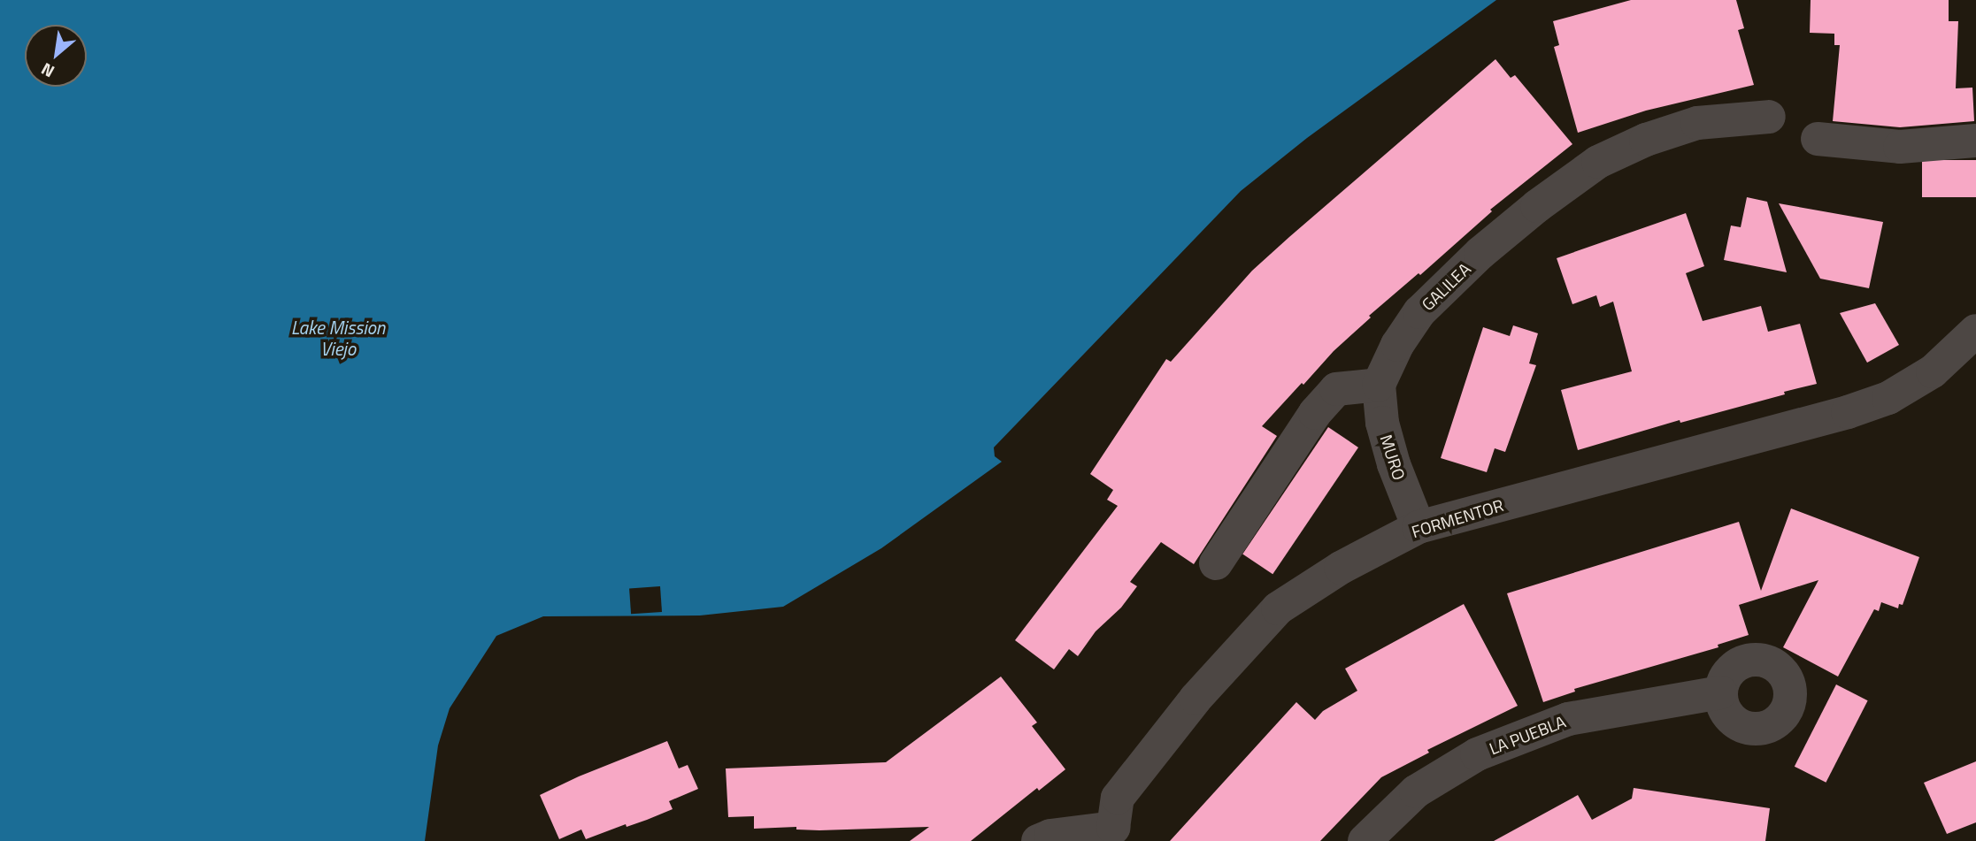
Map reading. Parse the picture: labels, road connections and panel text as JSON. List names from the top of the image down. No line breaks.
{"streets":{"street":["GALILEA","MURO","FORMENTOR","LA PUEBLA"]},"crossings":[["GALILEA","MURO"],["MURO","FORMENTOR"]],"water":["Lake Mission Viejo"],"north":"bottom left"}
